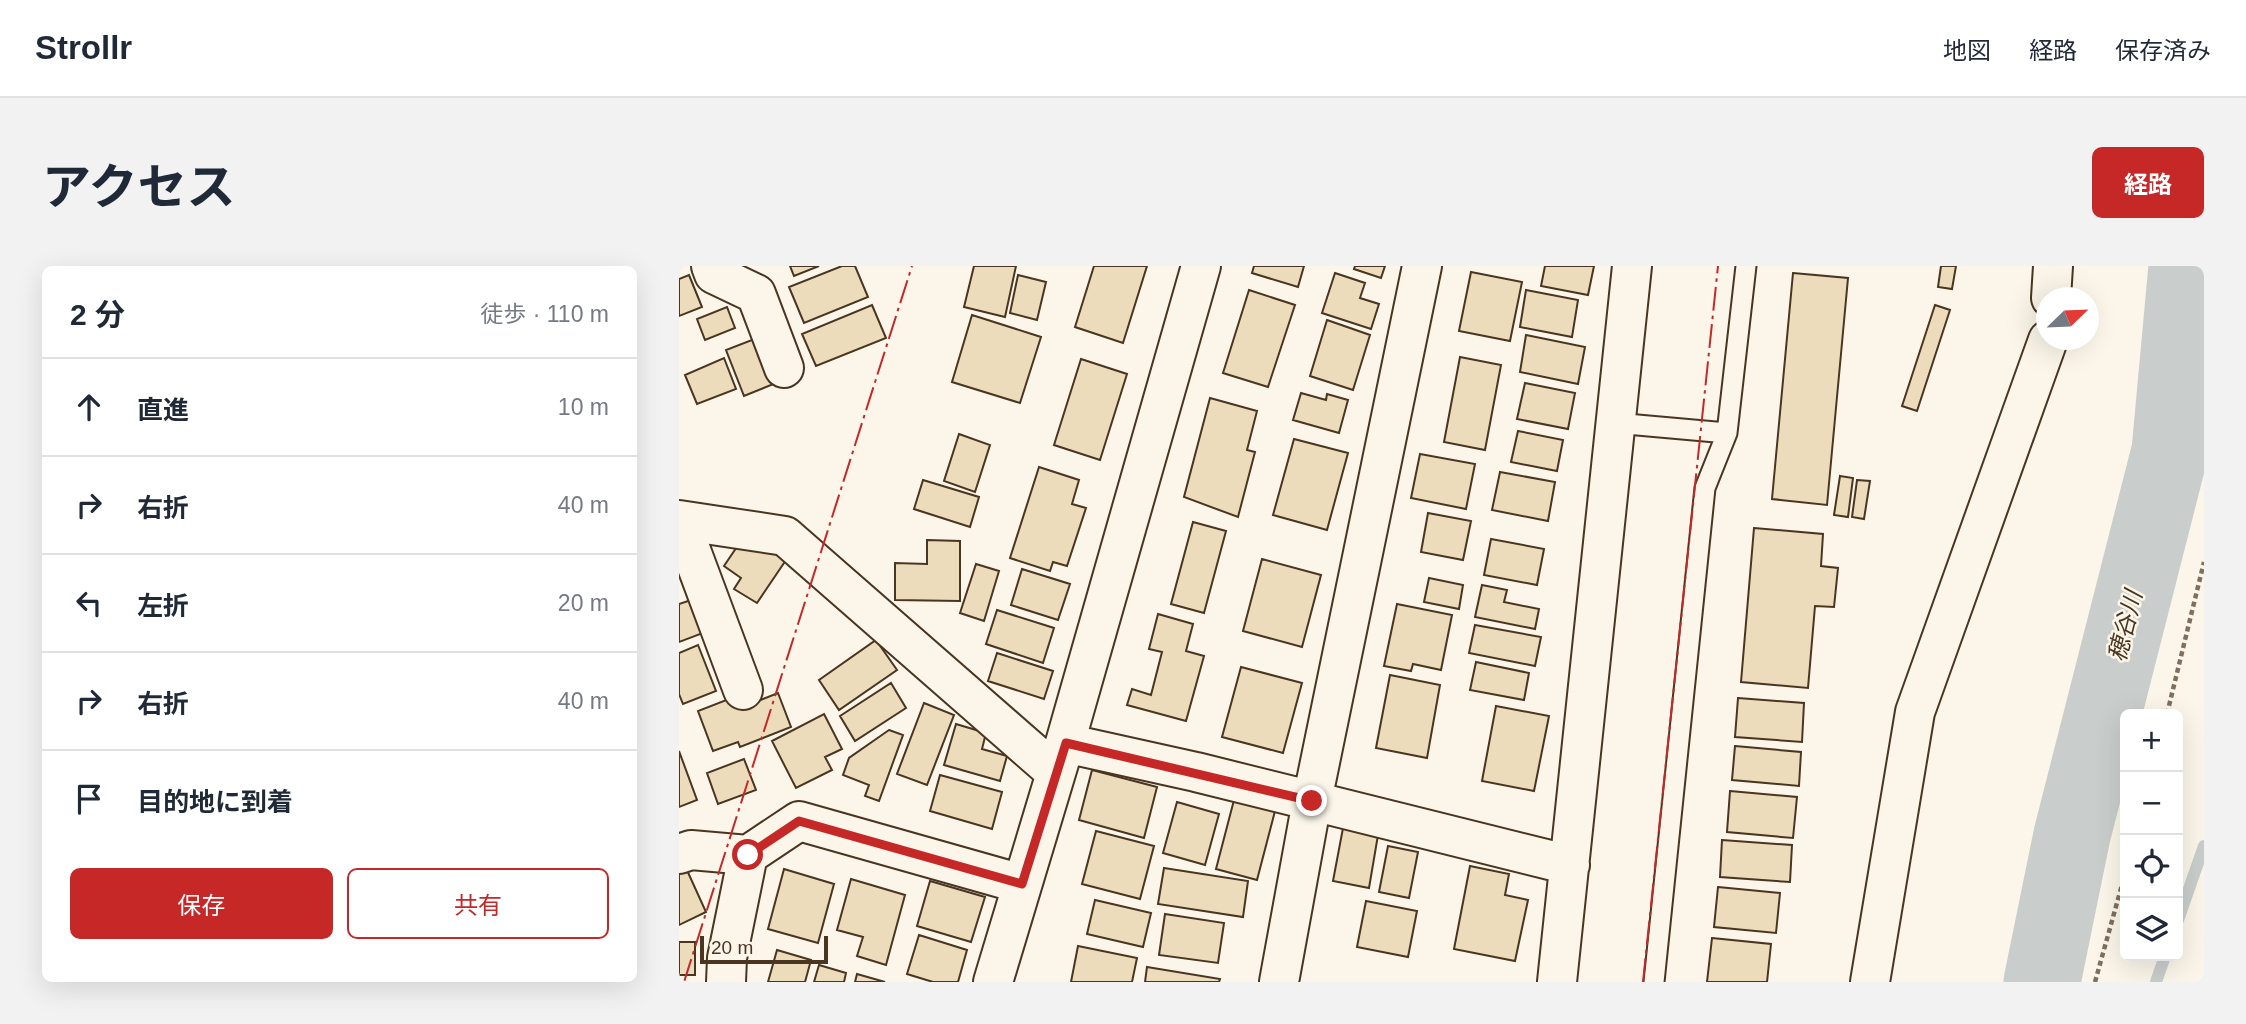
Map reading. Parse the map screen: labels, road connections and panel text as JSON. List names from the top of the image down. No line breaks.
{"water":["穂谷川"],"scale_bar":"20 m","north":"top right","page":{"header":"Strollr","nav":["地図","経路","保存済み"],"title":"アクセス","buttons":["経路",["保存","共有"]],"heading":["2 分","徒歩 · 110 m"],"list":[["直進","10 m"],["右折","40 m"],["左折","20 m"],["右折","40 m"],"目的地に到着"],"map_buttons":["+","−"],"scale":"20 m"}}
